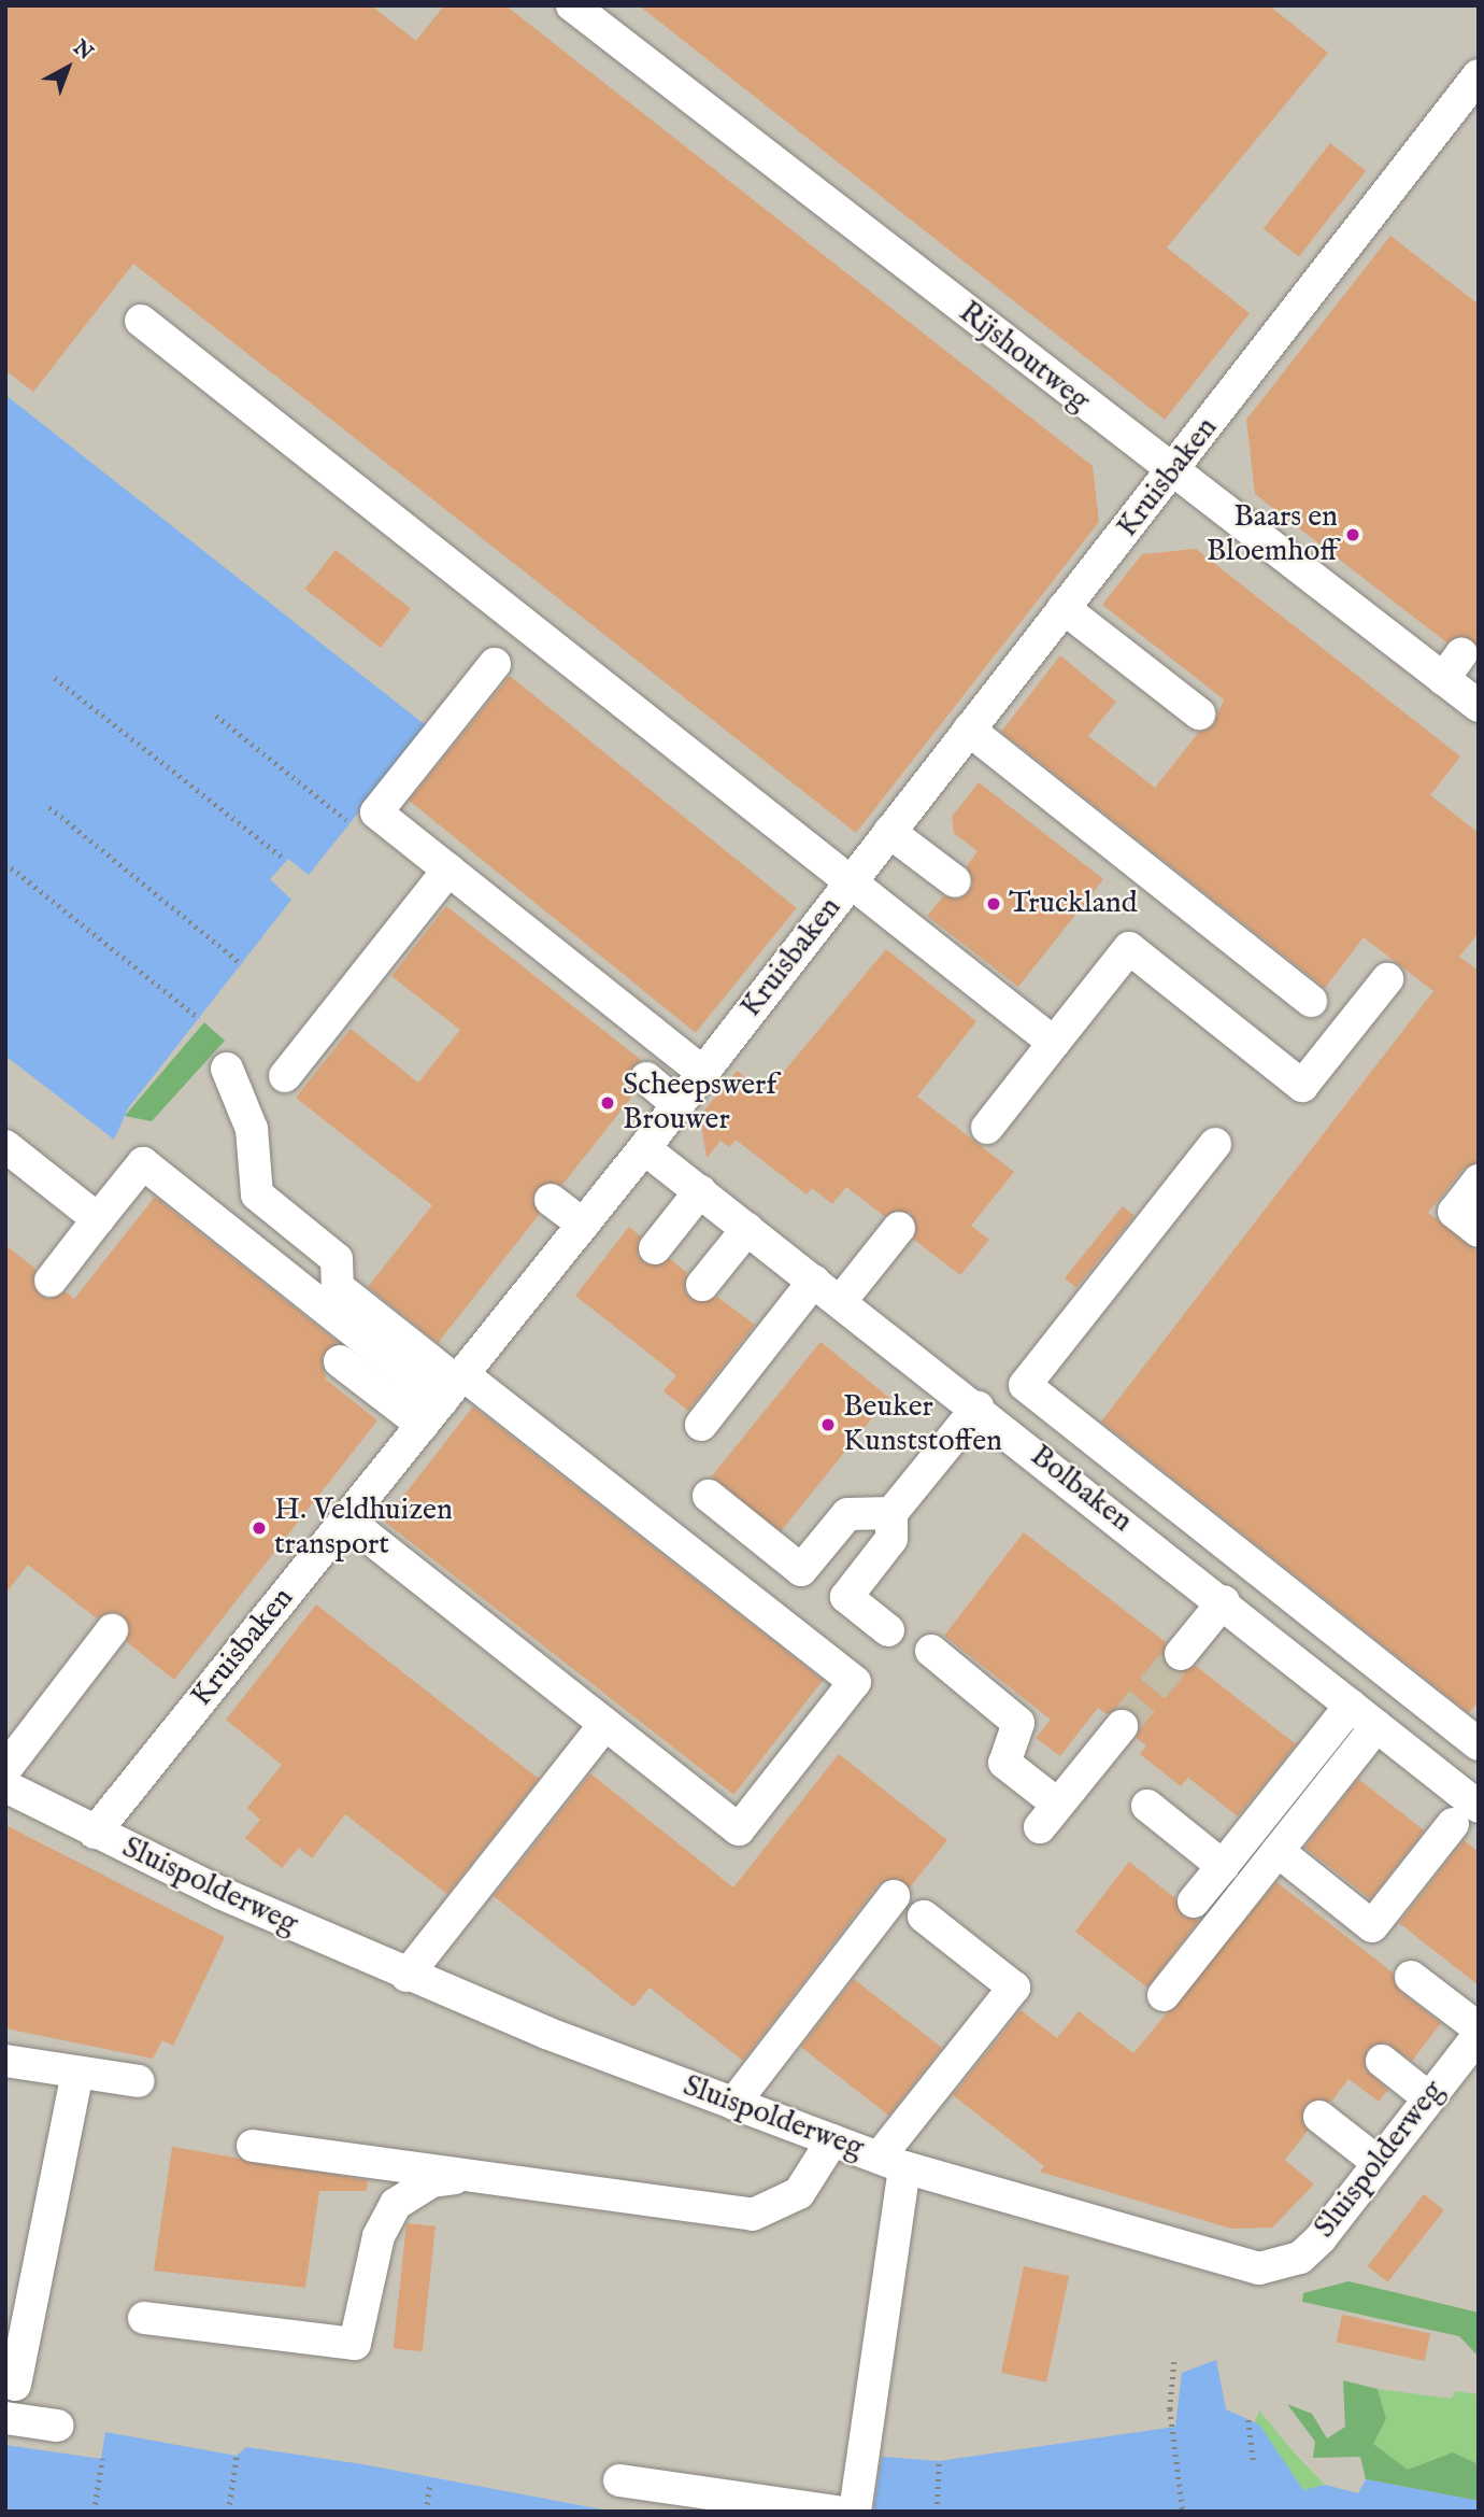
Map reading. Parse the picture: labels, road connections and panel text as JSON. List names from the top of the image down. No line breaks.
{"streets":{"street":["Rijshoutweg","Kruisbaken","Bolbaken","Sluispolderweg"]},"crossings":[["Rijshoutweg","Kruisbaken"],["Kruisbaken","Bolbaken"],["Kruisbaken","Sluispolderweg"]],"places":["Baars en Bloemhoff","Truckland","Scheepswerf Brouwer","Beuker Kunststoffen","H. Veldhuizen transport"],"north":"top right"}
